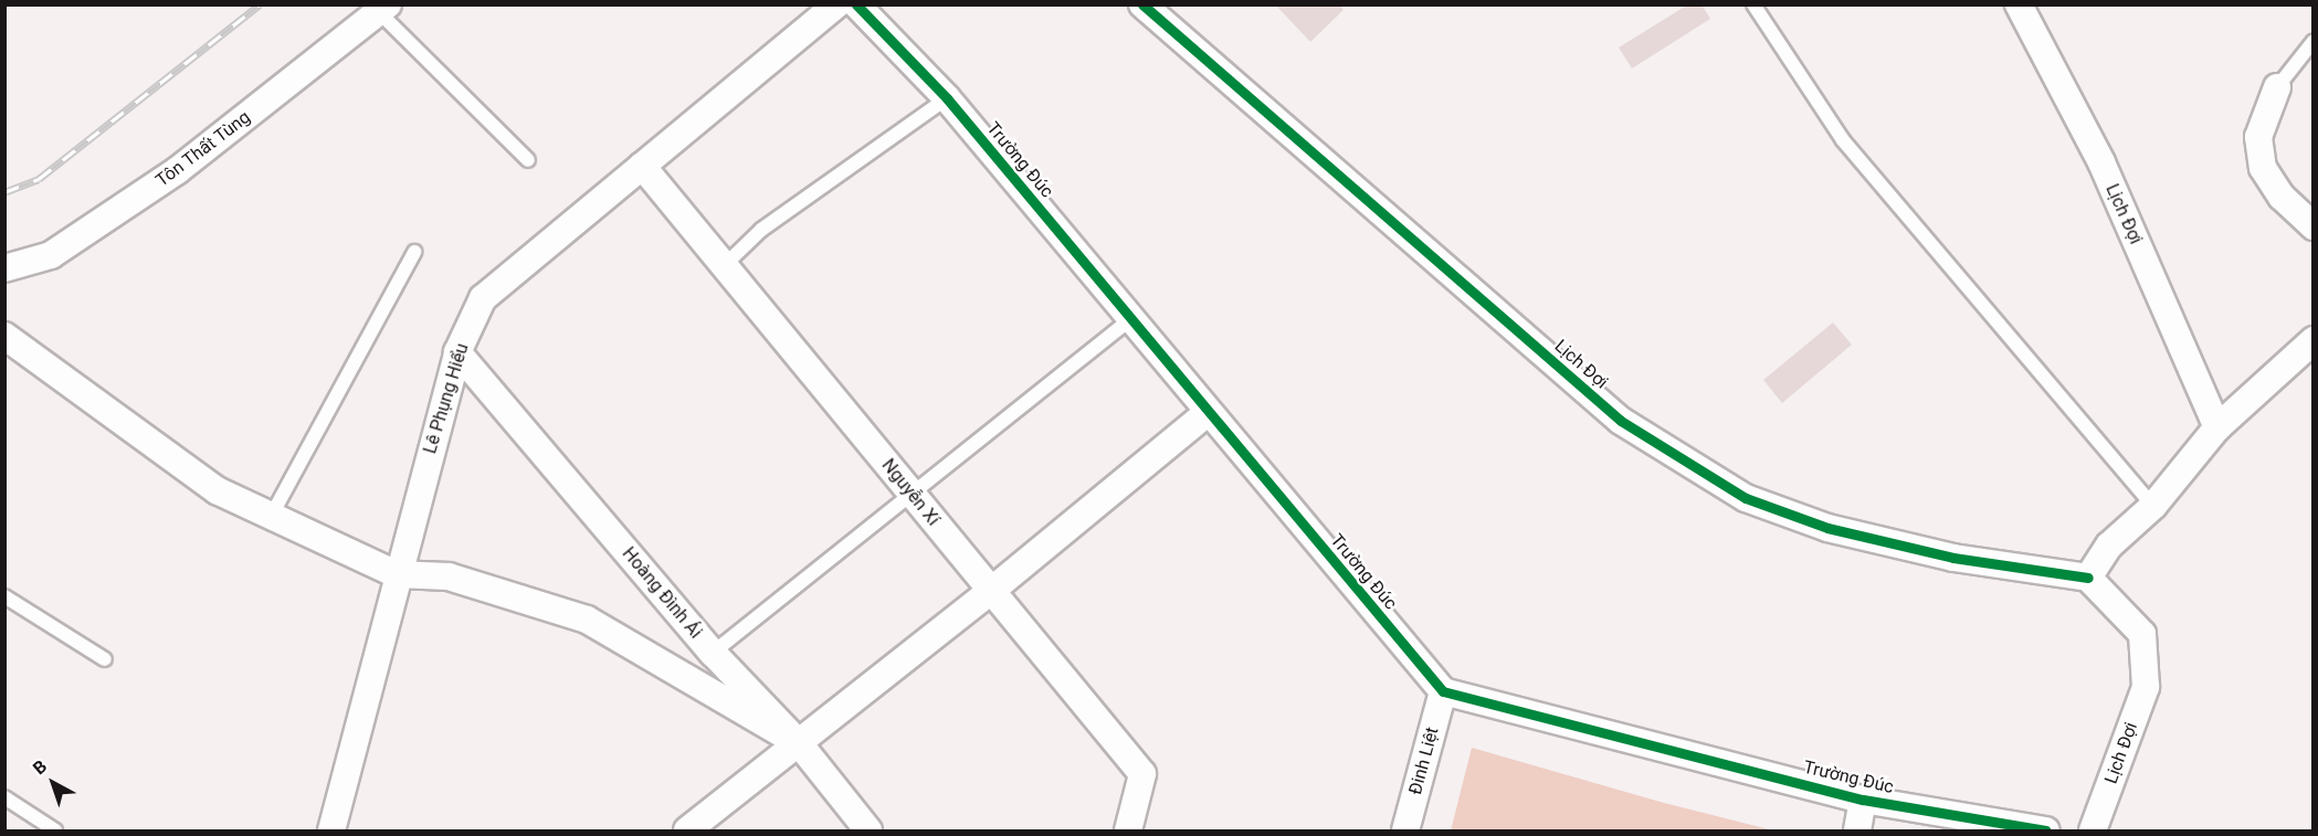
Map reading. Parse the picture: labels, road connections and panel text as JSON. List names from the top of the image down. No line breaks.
{"streets":{"street":["Tôn Thất Tùng","Trường Đúc","Lịch Đợi","Lê Phụng Hiểu","Nguyễn Xí","Hoàng Đình Ái","Đinh Liệt"]},"crossings":[["Trường Đúc","Đinh Liệt"],["Lê Phụng Hiểu","Nguyễn Xí"],["Lê Phụng Hiểu","Hoàng Đình Ái"]],"north":"top left"}
